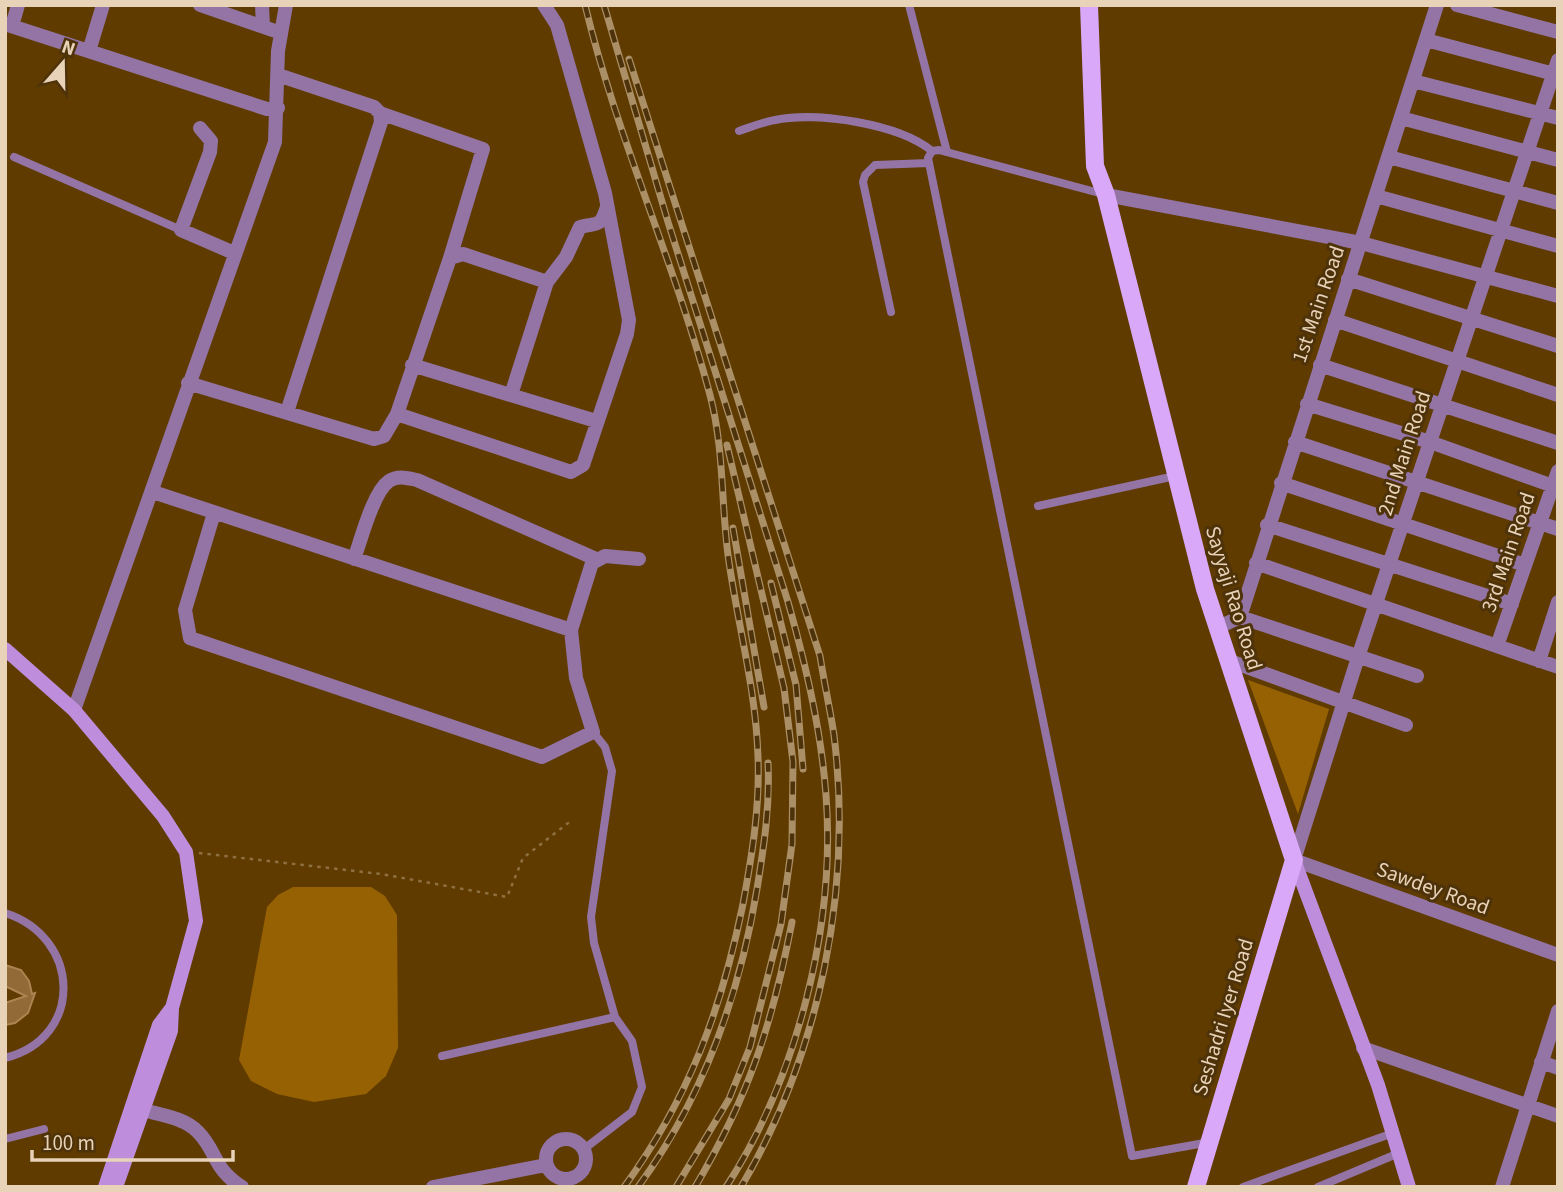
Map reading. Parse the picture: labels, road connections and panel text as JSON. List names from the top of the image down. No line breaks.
{"streets":{"main road":["Sayyaji Rao Road","Seshadri Iyer Road"],"street":["1st Main Road","2nd Main Road","3rd Main Road","Sawdey Road"]},"crossings":[["2nd Main Road","Sayyaji Rao Road"],["2nd Main Road","Sawdey Road"],["2nd Main Road","Seshadri Iyer Road"],["Sayyaji Rao Road","Sawdey Road"],["Sayyaji Rao Road","Seshadri Iyer Road"],["Sawdey Road","Seshadri Iyer Road"]],"scale_bar":"100 m","north":"top"}
